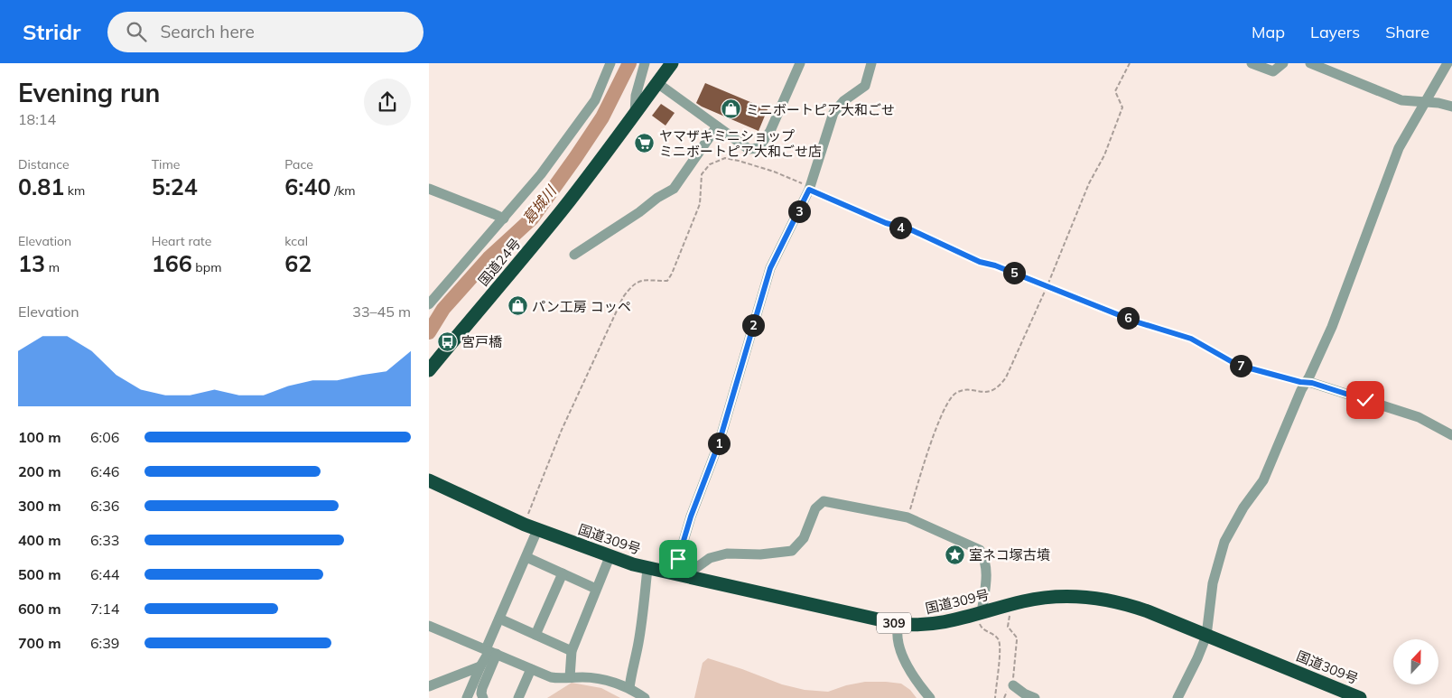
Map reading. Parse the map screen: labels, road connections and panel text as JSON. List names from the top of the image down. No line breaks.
{"streets":{"highway":["国道24号","国道309号","309"]},"water":["葛城川"],"places":{"shop":["ミニボートピア大和ごせ","パン工房 コッペ"],"supermarket":["ヤマザキミニショップ ミニボートピア大和ごせ店"],"bus stop":["宮戸橋"],"place":["室ネコ塚古墳"]},"north":"top","page":{"header":"Stridr","search":"Search here","nav":["Map","Layers","Share"],"heading":["Evening run","18:14"],"stats":[["Distance","0.81 km"],["Time","5:24"],["Pace","6:40 /km"],["Elevation","13 m"],["Heart rate","166 bpm"],["kcal","62"]],"pins":["3","4","5","6","2","7","1"],"chart":["Elevation","33–45 m"],"list":[{"name":"100 m","note":"6:06"},{"name":"200 m","note":"6:46"},{"name":"300 m","note":"6:36"},{"name":"400 m","note":"6:33"},{"name":"500 m","note":"6:44"},{"name":"600 m","note":"7:14"},{"name":"700 m","note":"6:39"}]}}
